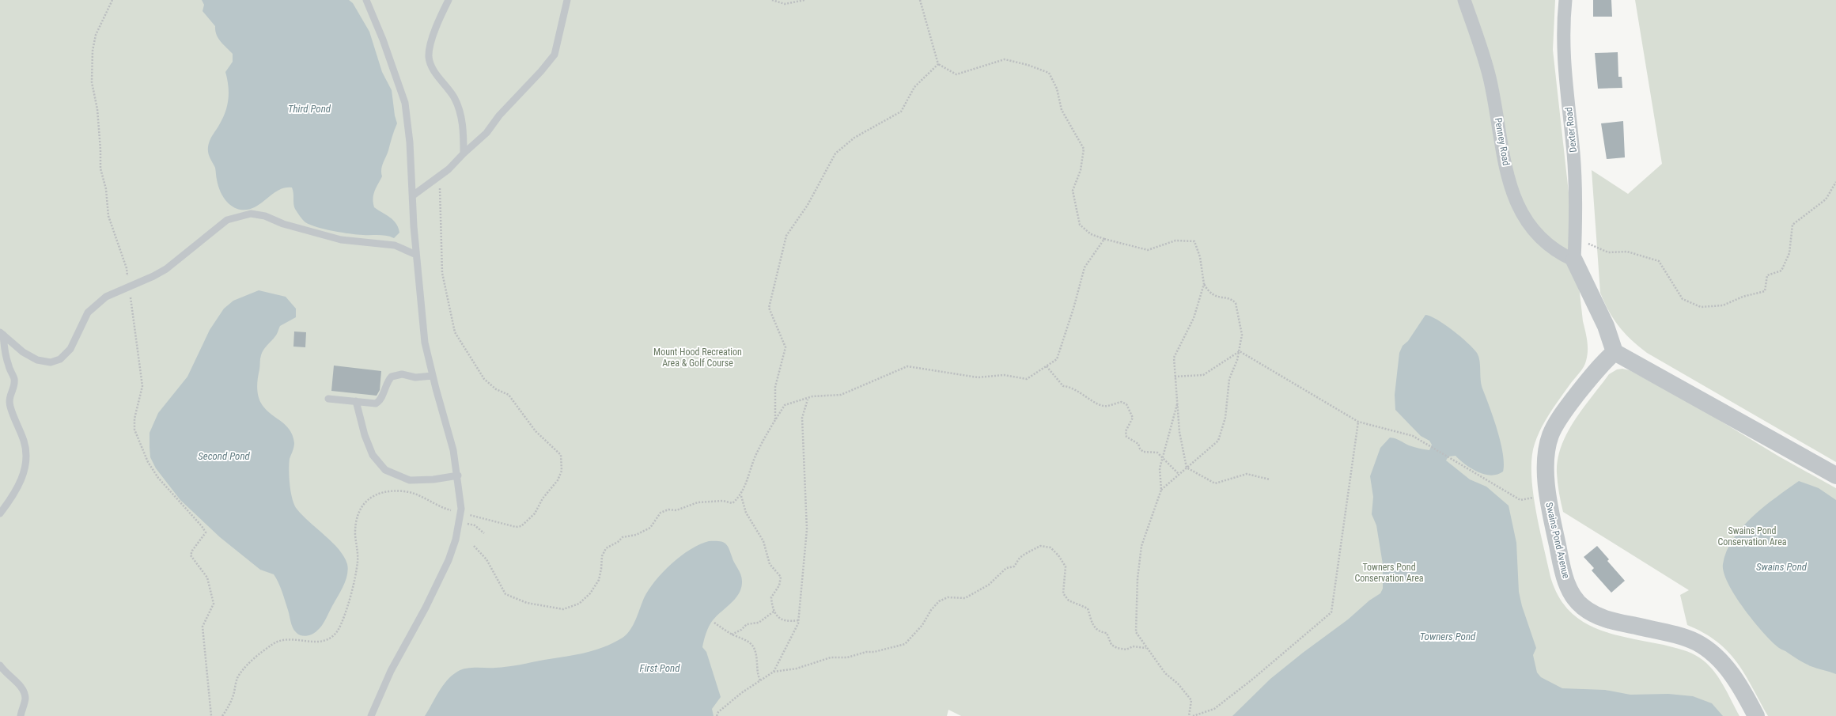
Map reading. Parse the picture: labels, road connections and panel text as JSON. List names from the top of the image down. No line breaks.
{"streets":{"street":["Dexter Road","Penney Road","Swains Pond Avenue"]},"crossings":[["Dexter Road","Penney Road"]],"water":["Third Pond","Second Pond","Swains Pond","Towners Pond","First Pond"],"parks":["Mount Hood Recreation Area & Golf Course","Swains Pond Conservation Area","Towners Pond Conservation Area"]}
